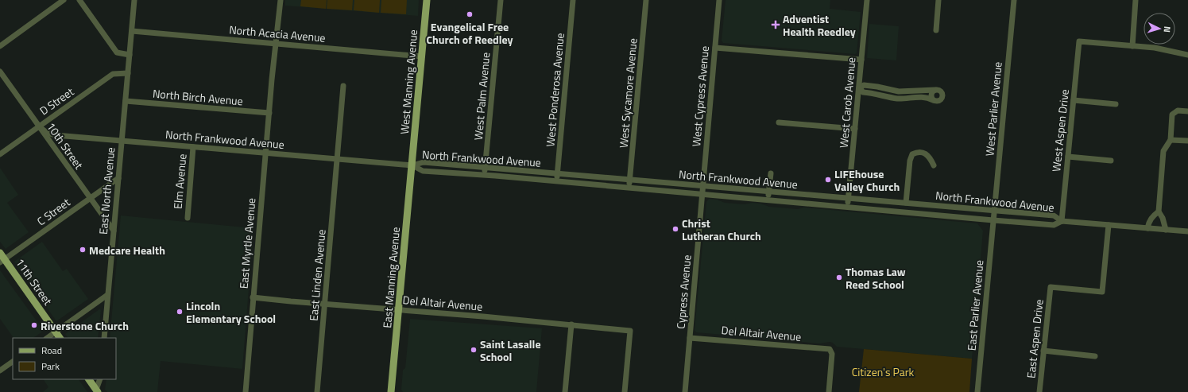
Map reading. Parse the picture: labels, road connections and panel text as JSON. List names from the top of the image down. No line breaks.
{"streets":{"main road":["West Manning Avenue","East Manning Avenue","11th Street"],"street":["North Acacia Avenue","West Ponderosa Avenue","West Sycamore Avenue","West Palm Avenue","West Cypress Avenue","North Birch Avenue","D Street","West Carob Avenue","West Parlier Avenue","West Aspen Drive","North Frankwood Avenue","10th Street","Elm Avenue","East North Avenue","C Street","East Myrtle Avenue","East Linden Avenue","Cypress Avenue","Del Altair Avenue","East Parlier Avenue","East Aspen Drive"]},"crossings":[["North Acacia Avenue","West Manning Avenue"],["North Acacia Avenue","East North Avenue"],["North Acacia Avenue","East Myrtle Avenue"],["West Manning Avenue","North Frankwood Avenue"],["West Manning Avenue","East Manning Avenue"],["West Ponderosa Avenue","North Frankwood Avenue"],["West Sycamore Avenue","North Frankwood Avenue"],["West Palm Avenue","North Frankwood Avenue"],["West Cypress Avenue","North Frankwood Avenue"],["West Cypress Avenue","Cypress Avenue"],["North Birch Avenue","East North Avenue"],["North Birch Avenue","East Myrtle Avenue"],["D Street","North Frankwood Avenue"],["D Street","10th Street"],["D Street","East North Avenue"],["West Carob Avenue","North Frankwood Avenue"],["West Parlier Avenue","North Frankwood Avenue"],["West Parlier Avenue","East Parlier Avenue"],["West Aspen Drive","North Frankwood Avenue"],["North Frankwood Avenue","10th Street"],["North Frankwood Avenue","Elm Avenue"],["North Frankwood Avenue","East North Avenue"],["North Frankwood Avenue","East Myrtle Avenue"],["North Frankwood Avenue","East Linden Avenue"],["North Frankwood Avenue","East Manning Avenue"],["North Frankwood Avenue","Cypress Avenue"],["North Frankwood Avenue","East Parlier Avenue"],["North Frankwood Avenue","East Aspen Drive"],["10th Street","East North Avenue"],["10th Street","C Street"],["East North Avenue","C Street"],["C Street","11th Street"],["East Myrtle Avenue","Del Altair Avenue"],["East Linden Avenue","Del Altair Avenue"],["East Manning Avenue","Del Altair Avenue"],["Cypress Avenue","Del Altair Avenue"]],"parks":["Citizen's Park"],"places":{"other":["Evangelical Free Church of Reedley","LIFEhouse Valley Church","Christ Lutheran Church","Medcare Health","Thomas Law Reed School","Lincoln Elementary School","Riverstone Church","Saint Lasalle School"],"health":["Adventist Health Reedley"]},"legend":["Road","Park"],"north":"right"}
